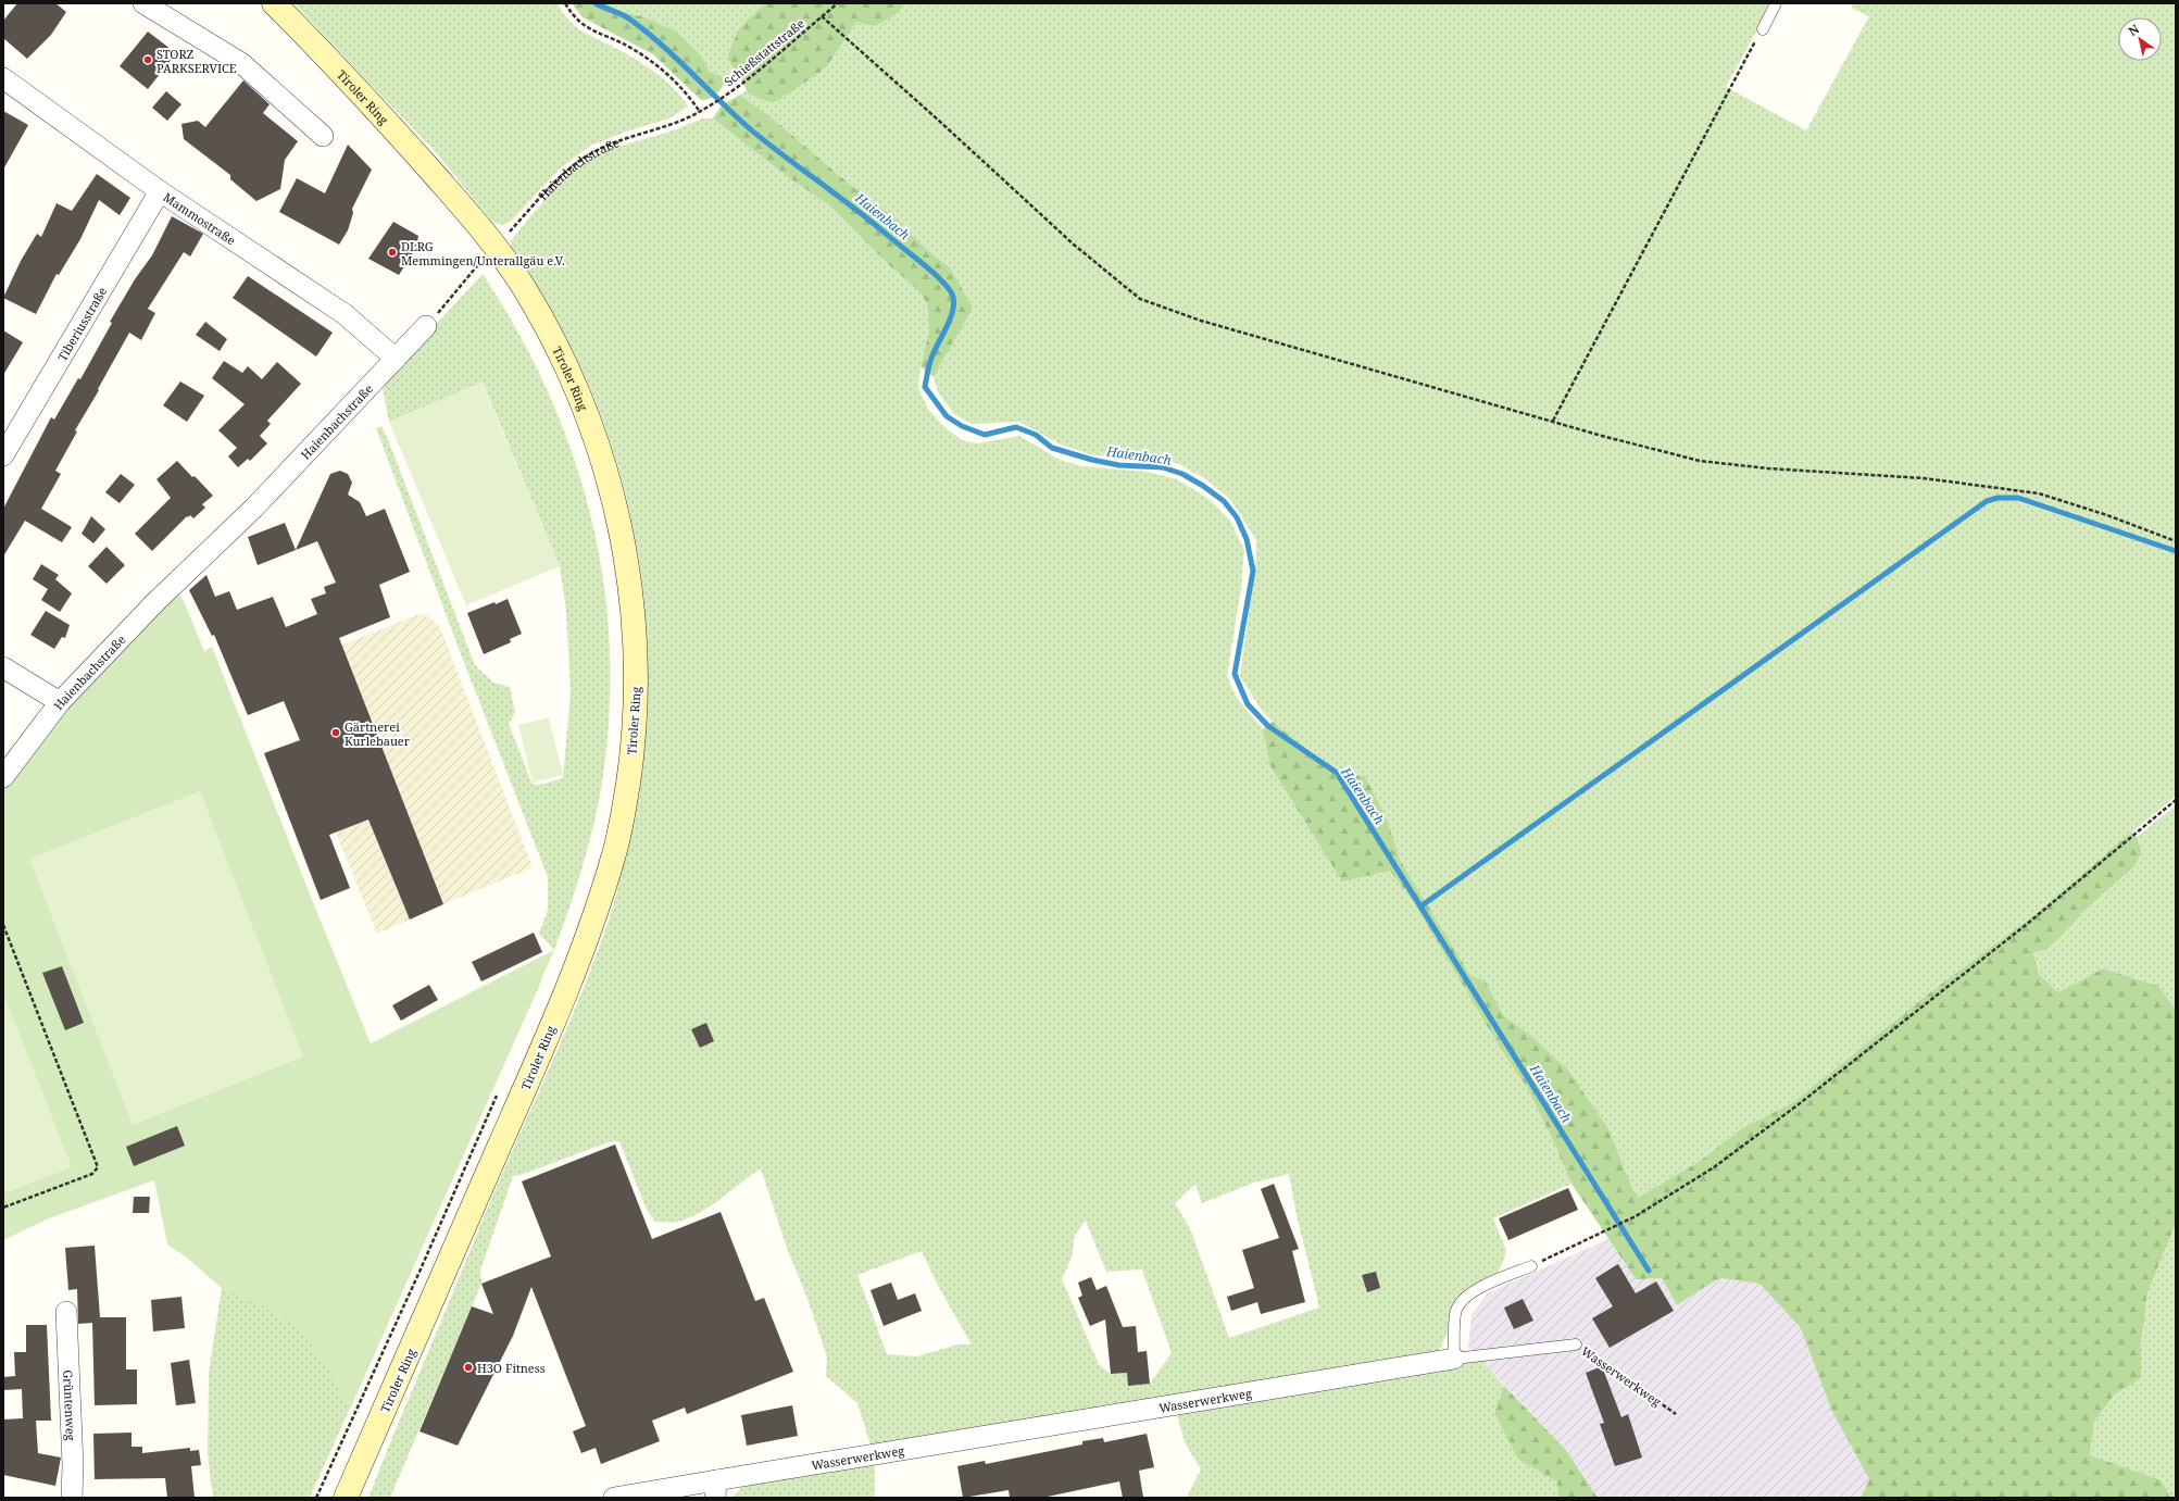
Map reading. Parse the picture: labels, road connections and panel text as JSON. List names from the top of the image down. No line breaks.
{"streets":{"main road":["Tiroler Ring"],"street":["Haienbachstraße","Mammostraße","Tiberiusstraße","Wasserwerkweg","Grüntenweg"],"path":["Schießstattstraße"]},"crossings":[["Schießstattstraße","Haienbachstraße"],["Tiroler Ring","Haienbachstraße"],["Haienbachstraße","Mammostraße"],["Mammostraße","Tiberiusstraße"]],"water":["Haienbach"],"places":["STORZ PARKSERVICE","DLRG Memmingen/Unterallgäu e.V.","Gärtnerei Kurlebauer","H3O Fitness"],"north":"top left"}
